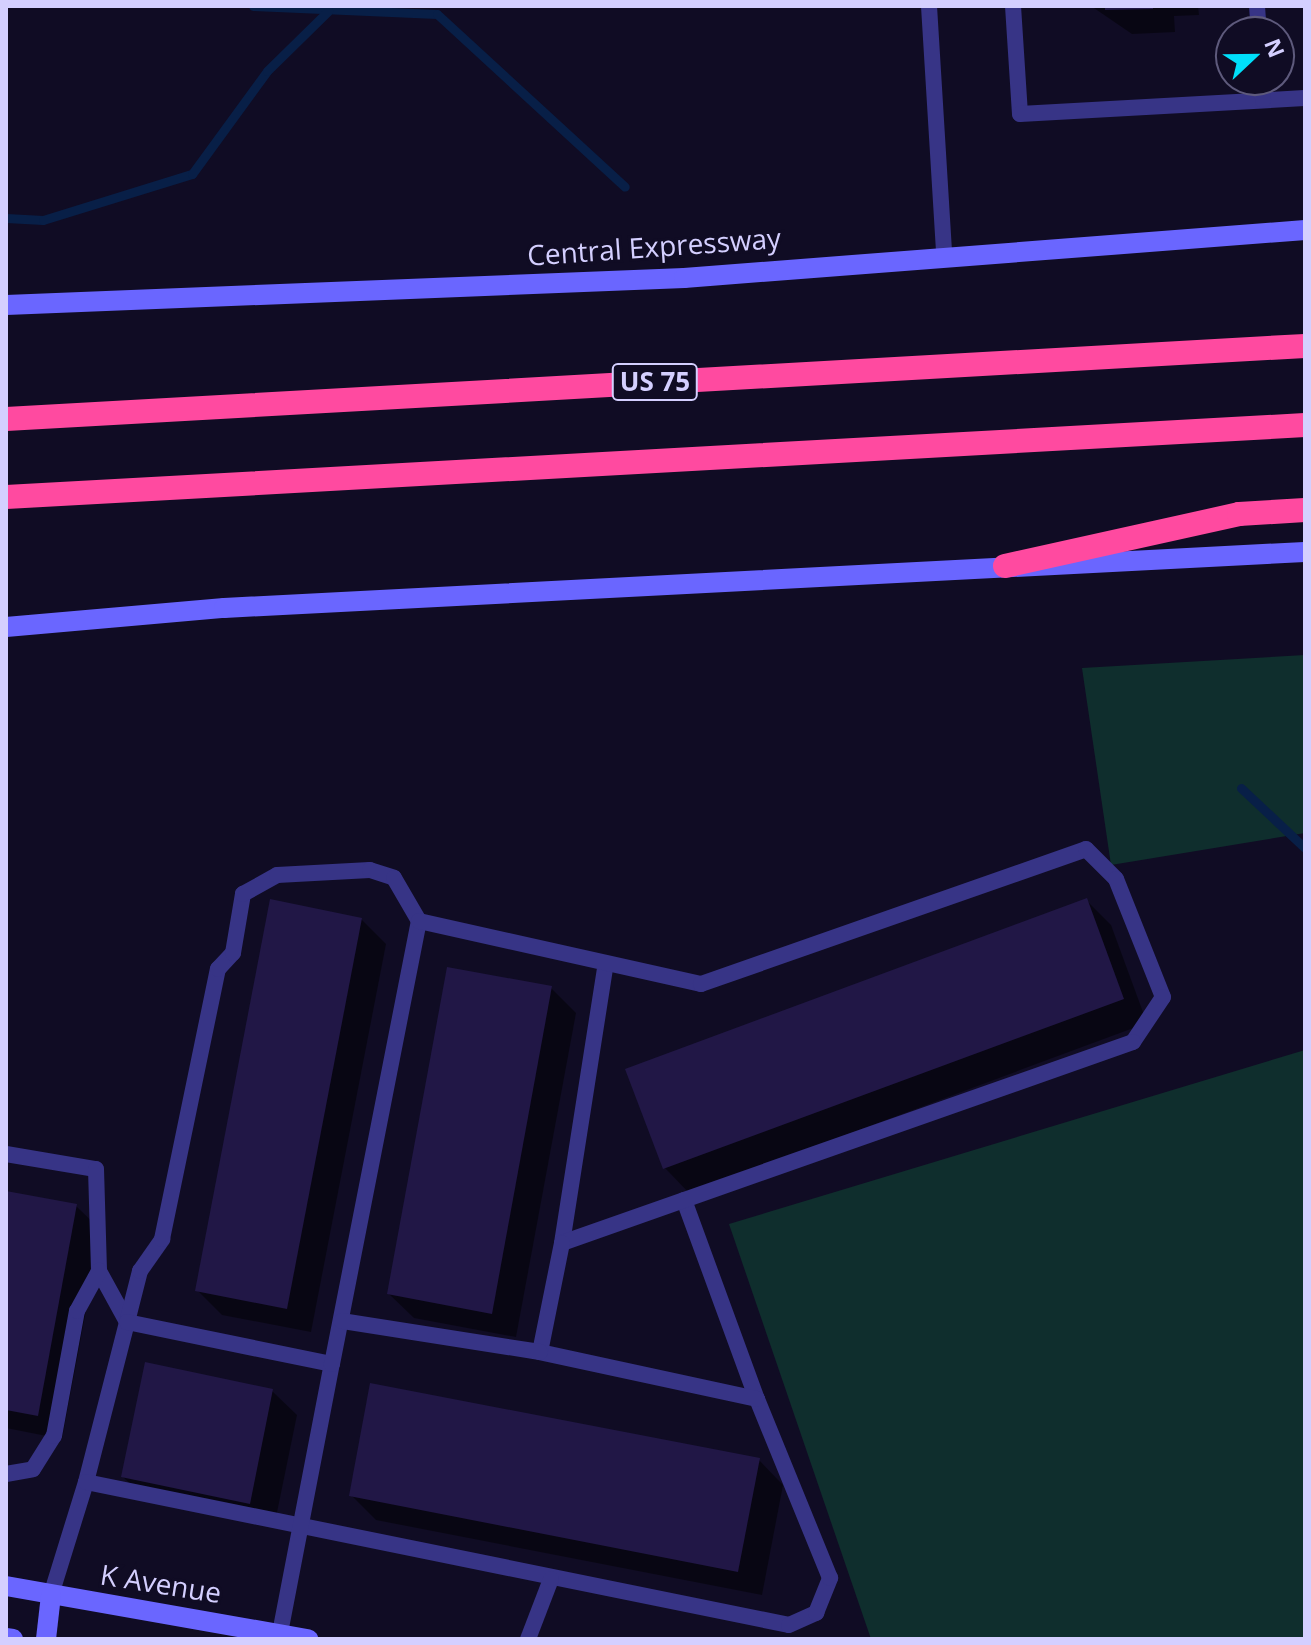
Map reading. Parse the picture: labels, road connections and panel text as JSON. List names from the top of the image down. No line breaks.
{"streets":{"highway":["US 75"],"main road":["Central Expressway","K Avenue"]},"north":"right"}
